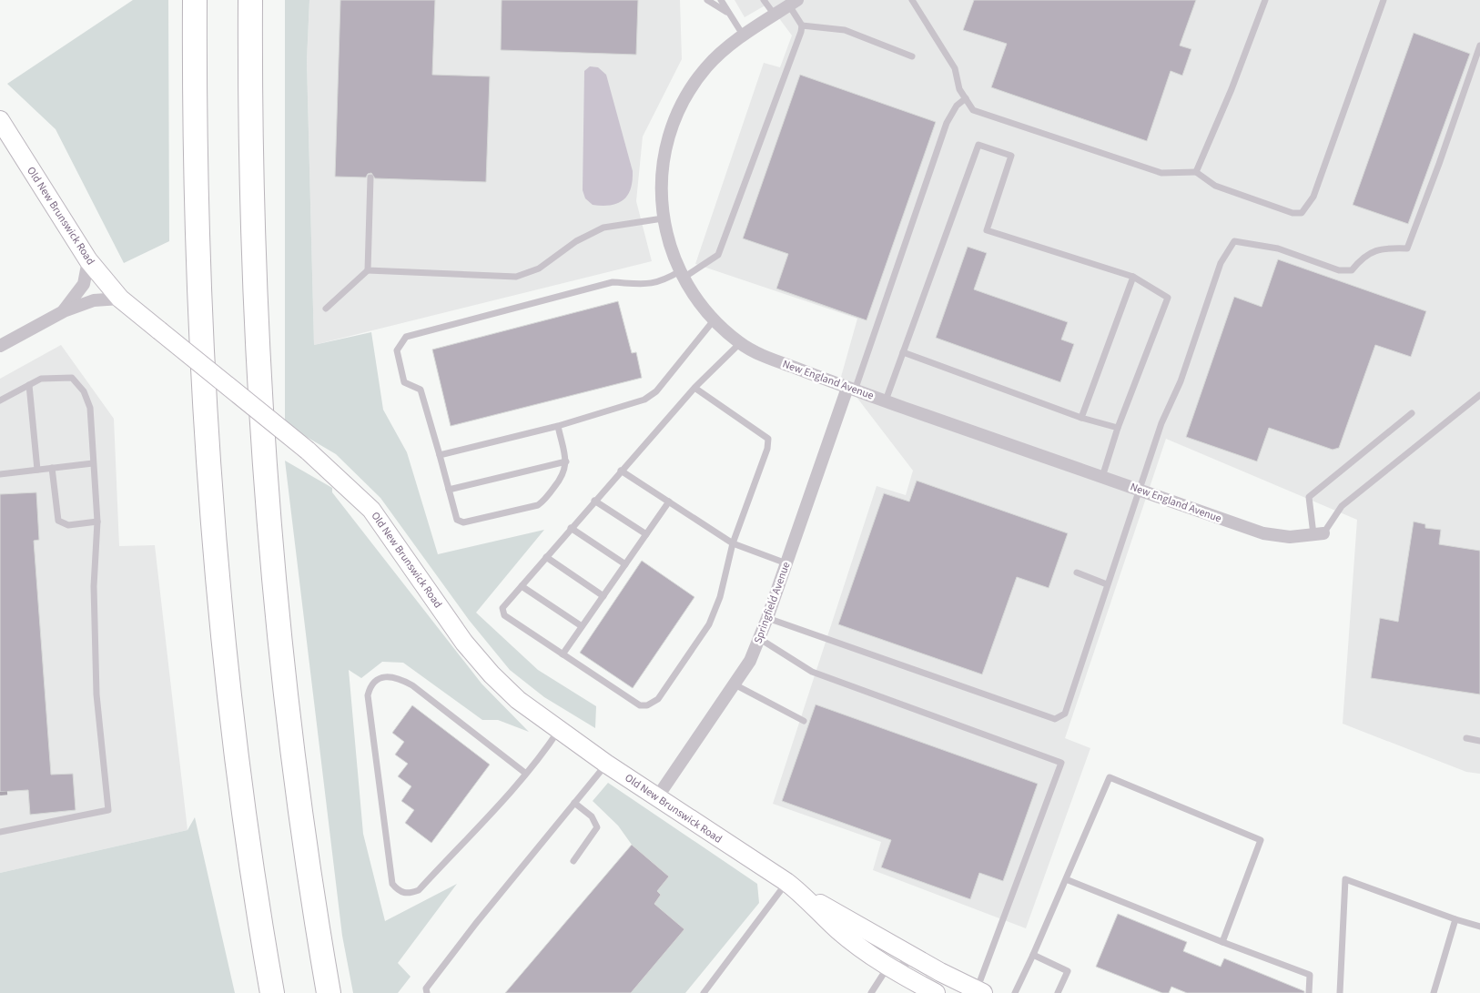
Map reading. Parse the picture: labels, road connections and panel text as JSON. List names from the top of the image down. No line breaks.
{"streets":{"main road":["Old New Brunswick Road"],"street":["New England Avenue","Springfield Avenue"]},"crossings":[["Old New Brunswick Road","Springfield Avenue"],["New England Avenue","Springfield Avenue"]]}
